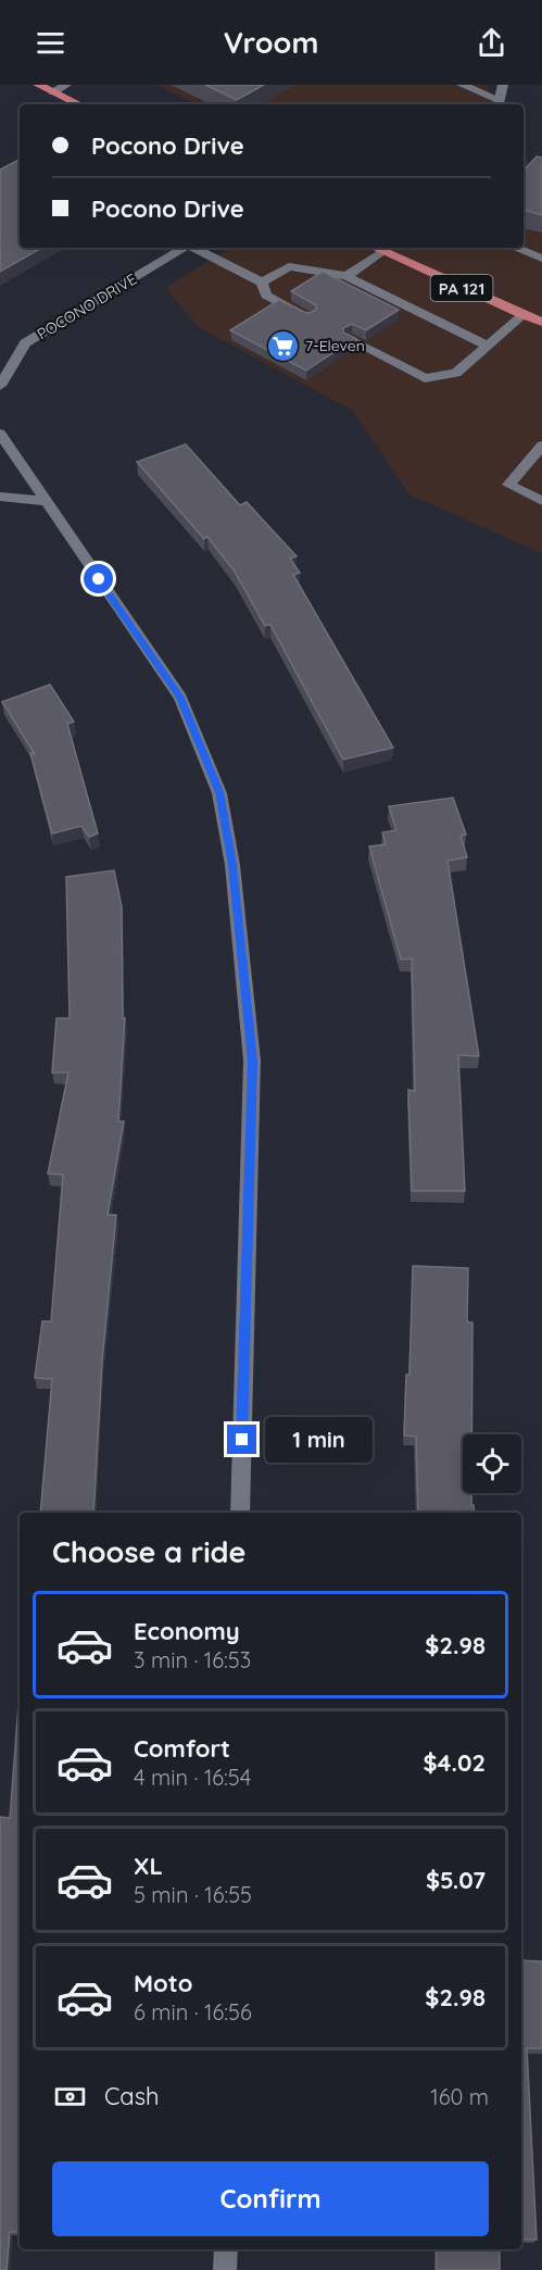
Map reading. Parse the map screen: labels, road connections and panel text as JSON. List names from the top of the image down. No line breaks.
{"streets":{"main road":["PA 121"],"street":["POCONO DRIVE"]},"places":{"supermarket":["7-Eleven"]},"page":{"header":"Vroom","banner":["Pocono Drive","Pocono Drive"],"bubble":"1 min","heading":"Choose a ride","list":[{"name":"Economy","note":"3 min · 16:53","value":"$2.98"},{"name":"Comfort","note":"4 min · 16:54","value":"$4.02"},{"name":"XL","note":"5 min · 16:55","value":"$5.07"},{"name":"Moto","note":"6 min · 16:56","value":"$2.98"}],"pay":["Cash","160 m"],"buttons":"Confirm"}}
